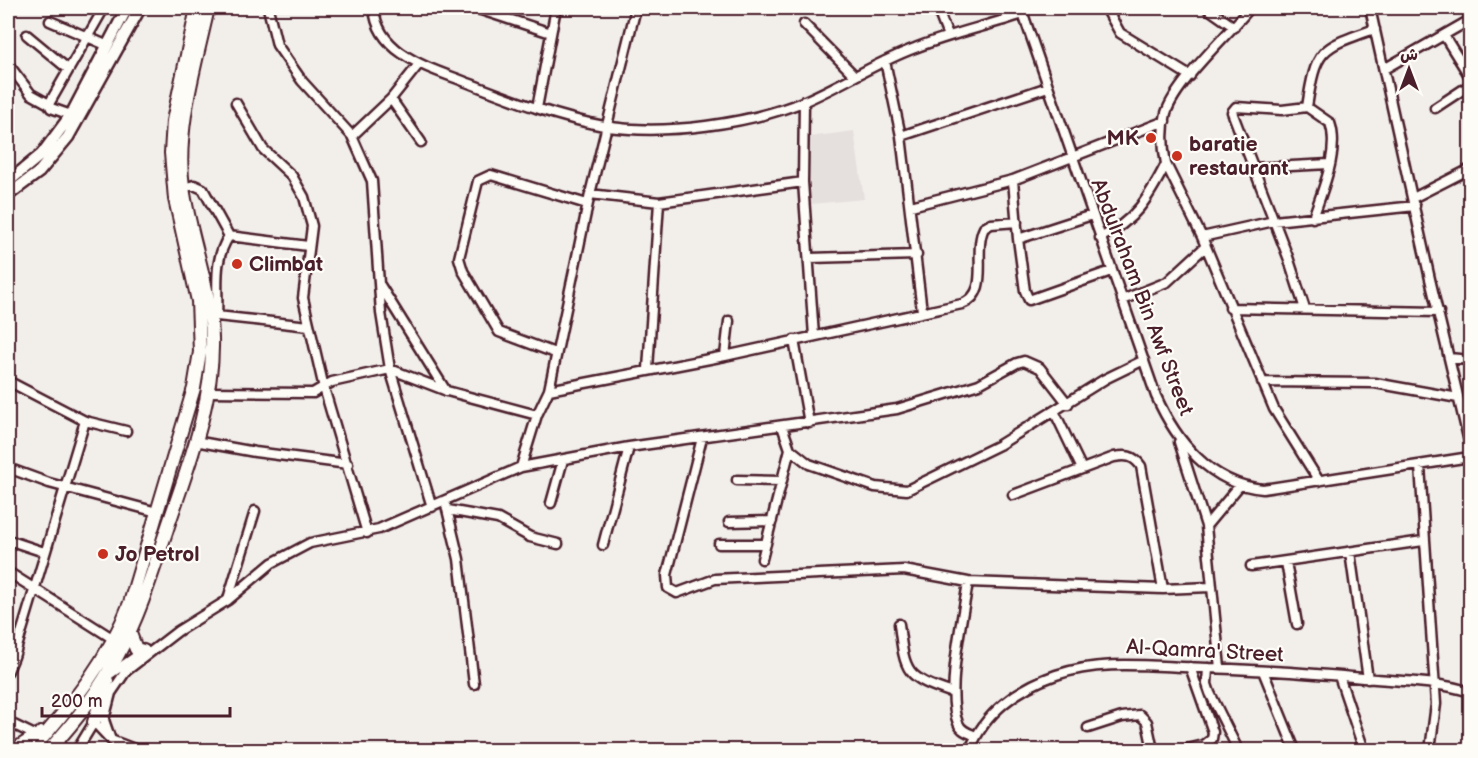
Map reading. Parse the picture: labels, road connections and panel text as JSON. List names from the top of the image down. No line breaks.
{"streets":{"street":["Abdulraham Bin Awf Street","Al-Qamra' Street"]},"places":["MK","baratie restaurant","Climbat","Jo Petrol"],"scale_bar":"200 m","north":"top"}
